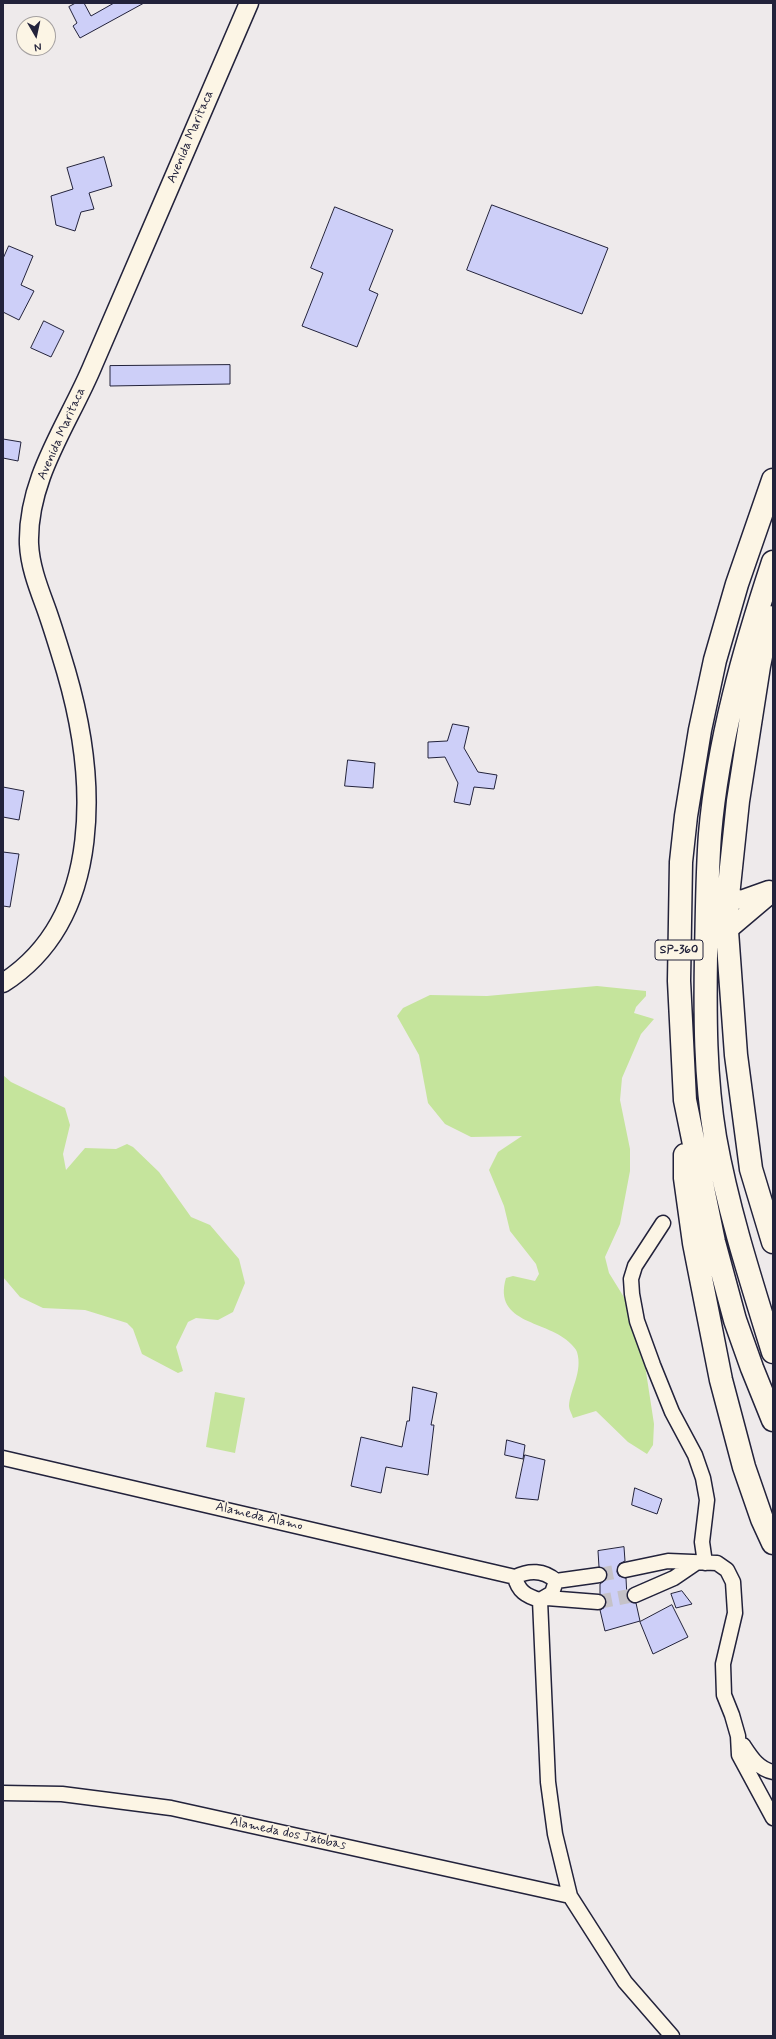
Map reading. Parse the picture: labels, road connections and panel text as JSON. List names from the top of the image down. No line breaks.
{"streets":{"highway":["SP-360"],"street":["Avenida Maritaca","Alameda Alamo","Alameda dos Jatobas"]},"north":"bottom"}
